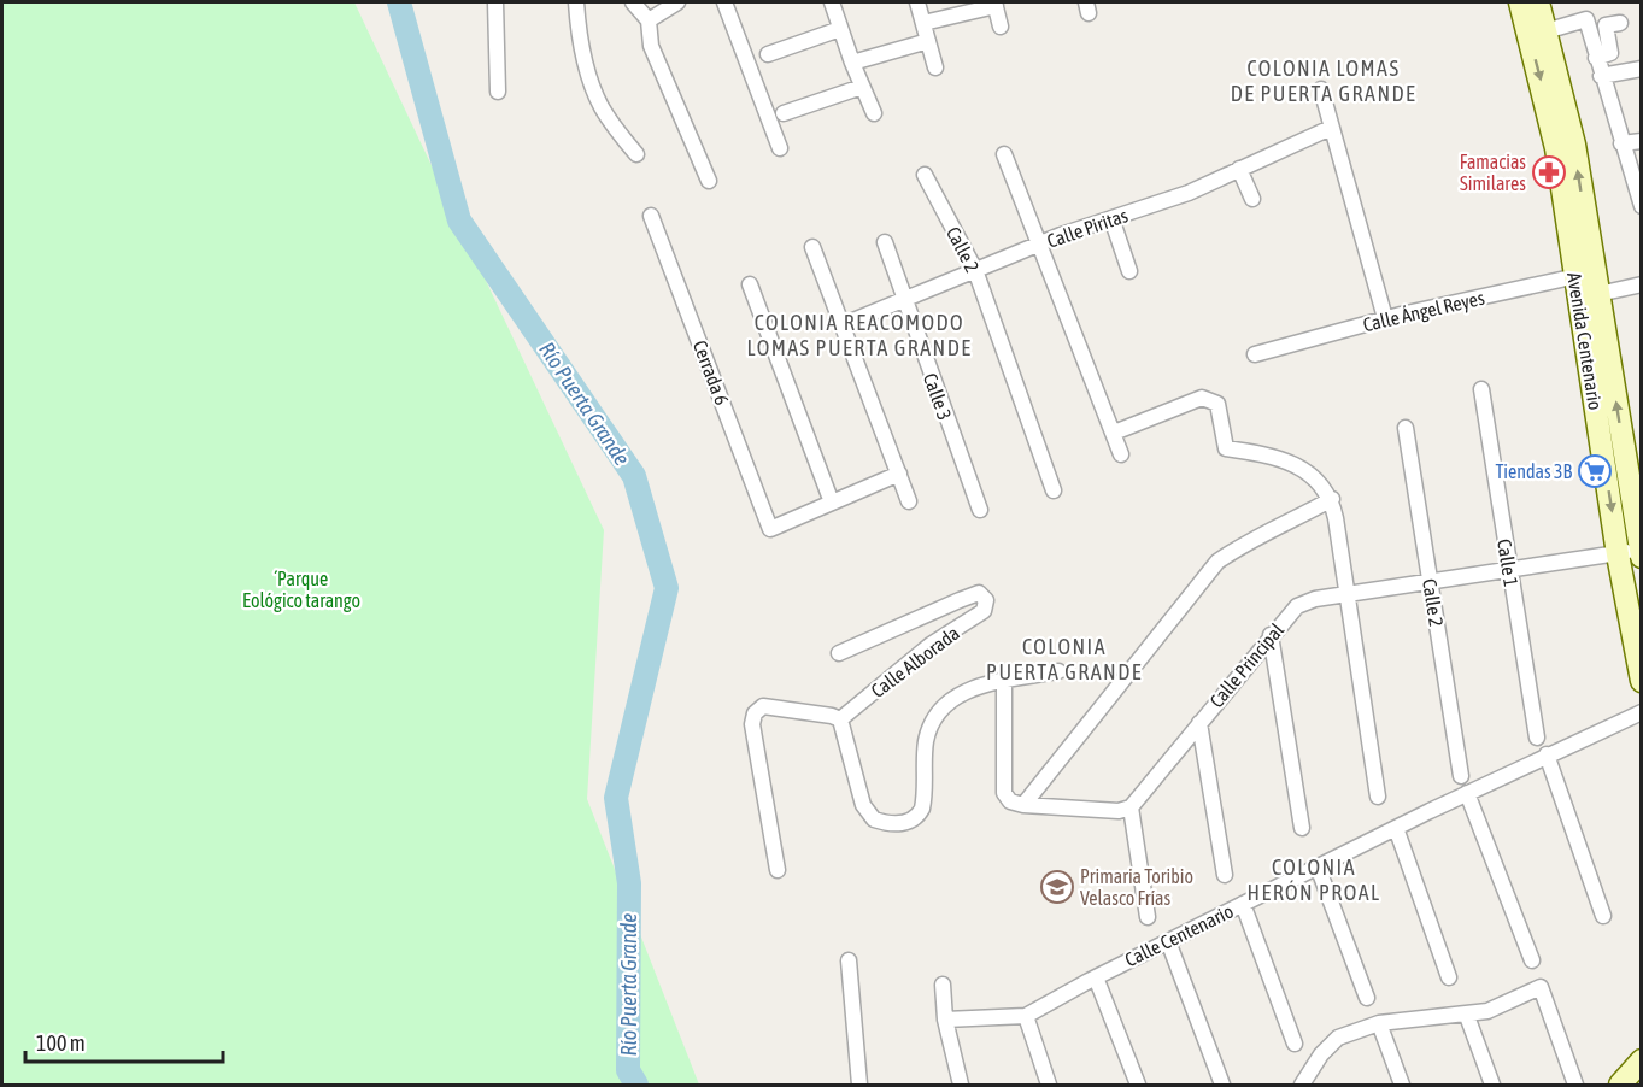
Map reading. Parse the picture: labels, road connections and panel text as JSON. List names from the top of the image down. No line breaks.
{"streets":{"main road":["Avenida Centenario"],"street":["Calle Piritas","Calle 2","Calle Ángel Reyes","Cerrada 6","Calle 3","Calle 1","Calle Alborada","Calle Principal","Calle Centenario"]},"crossings":[["Calle Piritas","Calle 2"],["Calle Piritas","Calle 3"],["Calle 2","Calle Principal"],["Calle Ángel Reyes","Avenida Centenario"],["Avenida Centenario","Calle Principal"],["Calle 1","Calle Principal"]],"districts":["COLONIA LOMAS DE PUERTA GRANDE","COLONIA REACOMODO LOMAS PUERTA GRANDE","COLONIA PUERTA GRANDE","COLONIA HERÓN PROAL"],"water":["Río Puerta Grande"],"parks":["´Parque Eológico tarango"],"places":{"pharmacy":["Famacias Similares"],"supermarket":["Tiendas 3B"],"school or university":["Primaria Toribio Velasco Frías"]},"scale_bar":"100 m"}
